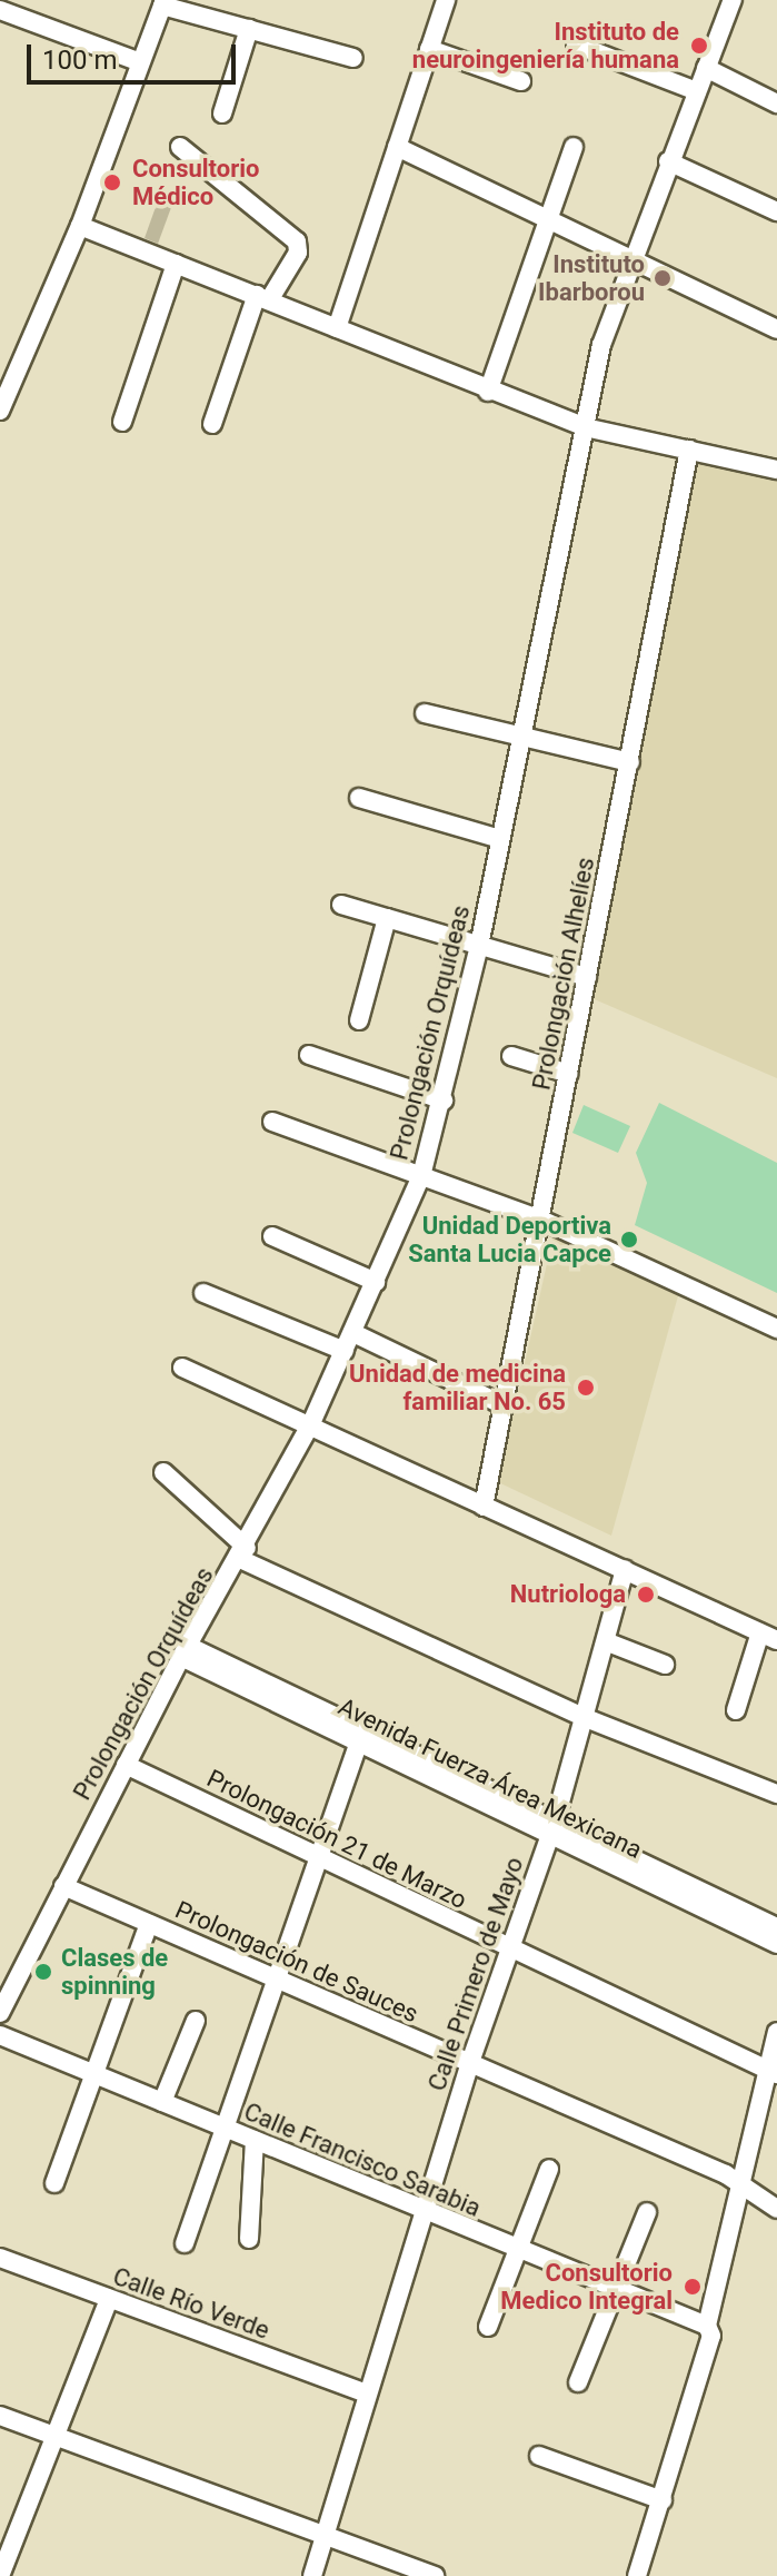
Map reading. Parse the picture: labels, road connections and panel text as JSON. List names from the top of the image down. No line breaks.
{"streets":{"street":["Prolongación Alhelíes","Prolongación Orquídeas","Avenida Fuerza Área Mexicana","Prolongación 21 de Marzo","Prolongación de Sauces","Calle Primero de Mayo","Calle Francisco Sarabia","Calle Río Verde"]},"crossings":[["Prolongación Orquídeas","Avenida Fuerza Área Mexicana"],["Prolongación Orquídeas","Prolongación 21 de Marzo"],["Prolongación Orquídeas","Prolongación de Sauces"],["Avenida Fuerza Área Mexicana","Calle Primero de Mayo"],["Prolongación 21 de Marzo","Calle Primero de Mayo"],["Prolongación de Sauces","Calle Primero de Mayo"],["Calle Primero de Mayo","Calle Francisco Sarabia"],["Calle Primero de Mayo","Calle Río Verde"]],"places":["Instituto de neuroingeniería humana","Consultorio Médico","Instituto Ibarborou","Unidad Deportiva Santa Lucia Capce","Unidad de medicina familiar No. 65","Nutriologa","Clases de spinning","Consultorio Medico Integral"],"scale_bar":"100 m"}
